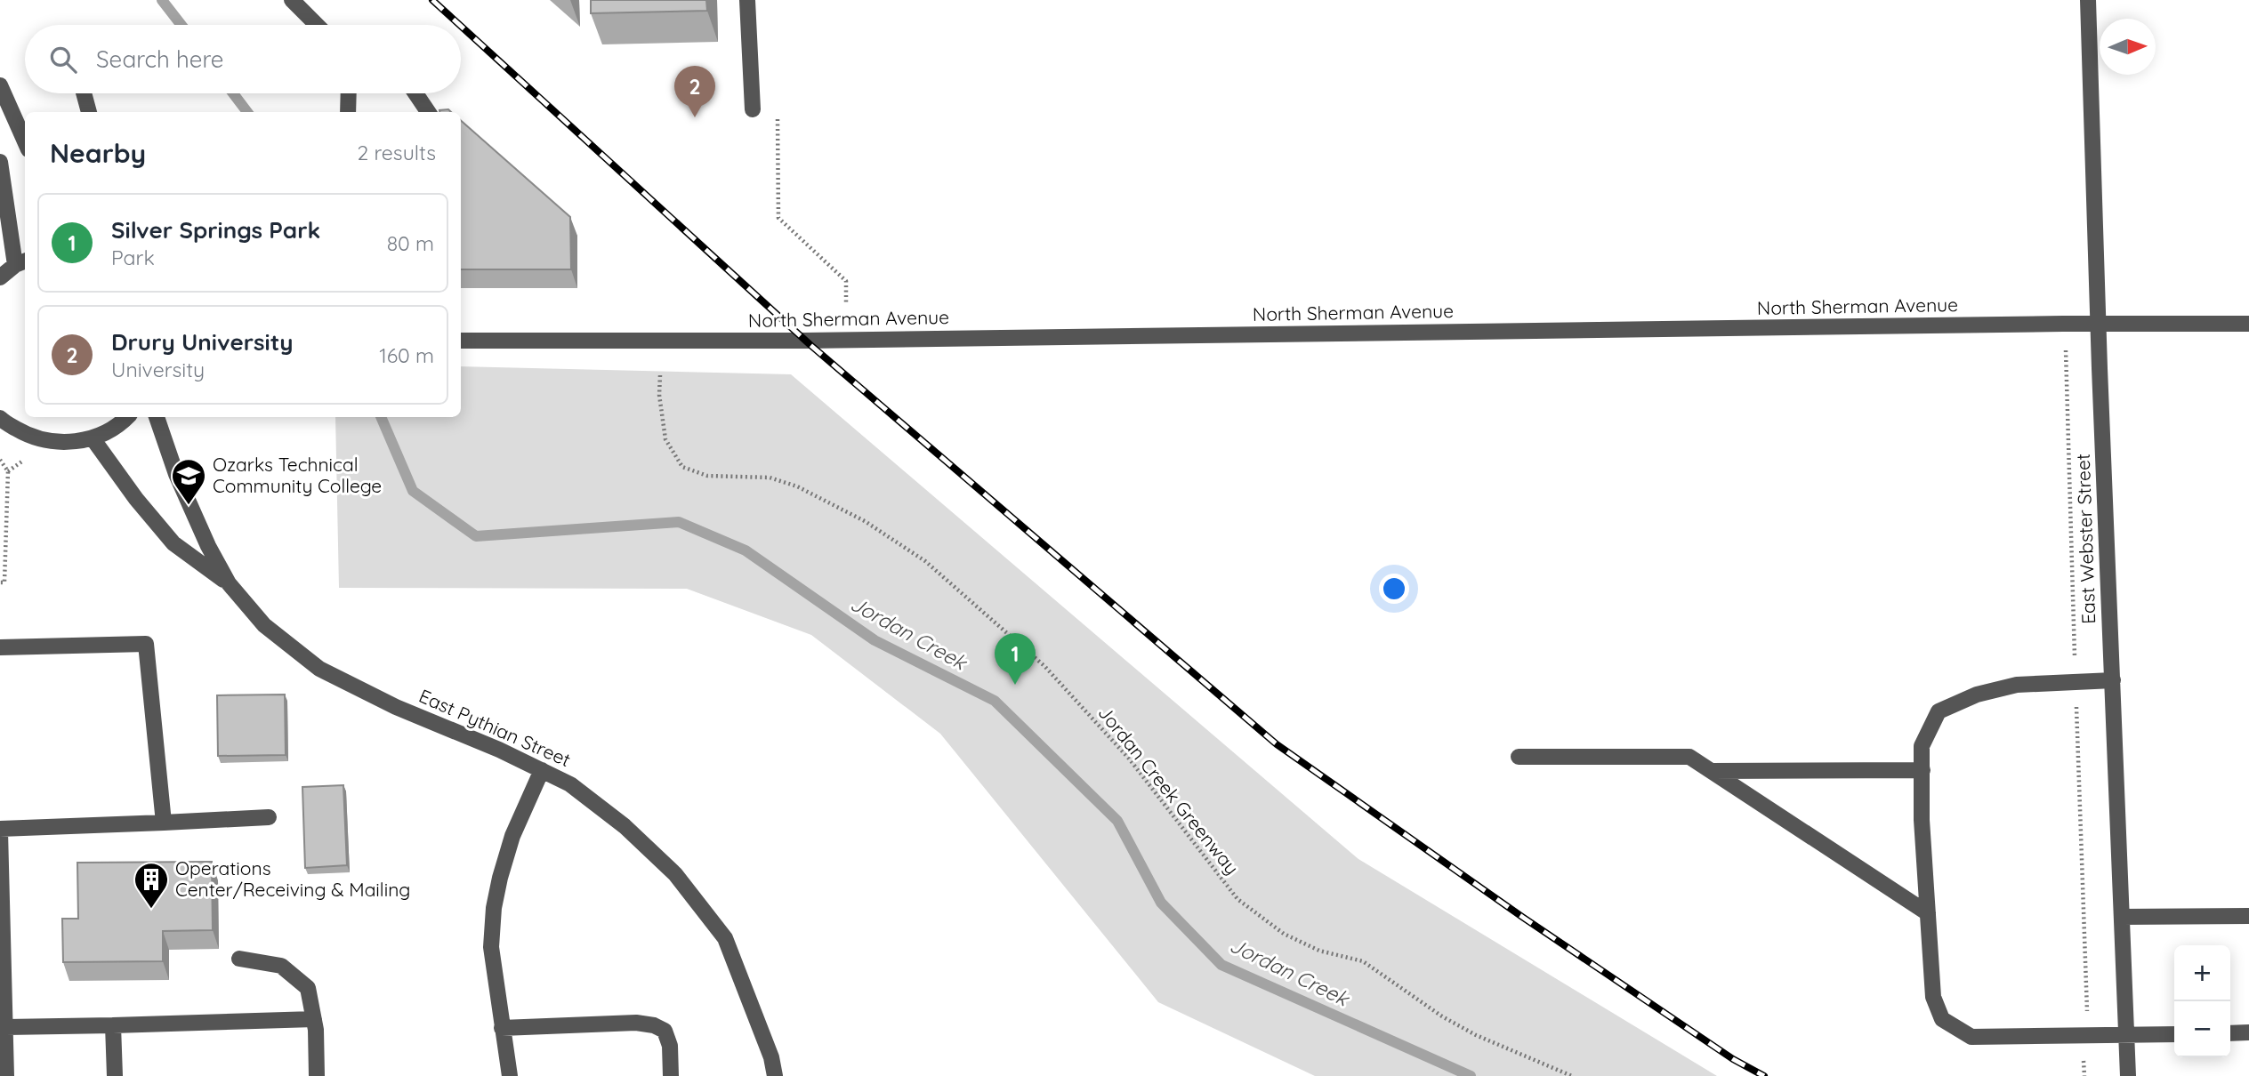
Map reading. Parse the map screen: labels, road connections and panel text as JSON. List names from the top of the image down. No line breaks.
{"streets":{"street":["North Sherman Avenue","East Webster Street","East Pythian Street"],"path":["Jordan Creek Greenway"]},"crossings":[["North Sherman Avenue","East Webster Street"]],"water":["Jordan Creek"],"places":{"school or university":["Ozarks Technical Community College"],"building":["Operations Center/Receiving & Mailing"]},"north":"right","page":{"search":"Search here","pins":["2","1"],"heading":["Nearby","2 results"],"list":[{"mark":"1","name":"Silver Springs Park","note":"Park","value":"80 m"},{"mark":"2","name":"Drury University","note":"University","value":"160 m"}],"map_buttons":["+","−"]}}
